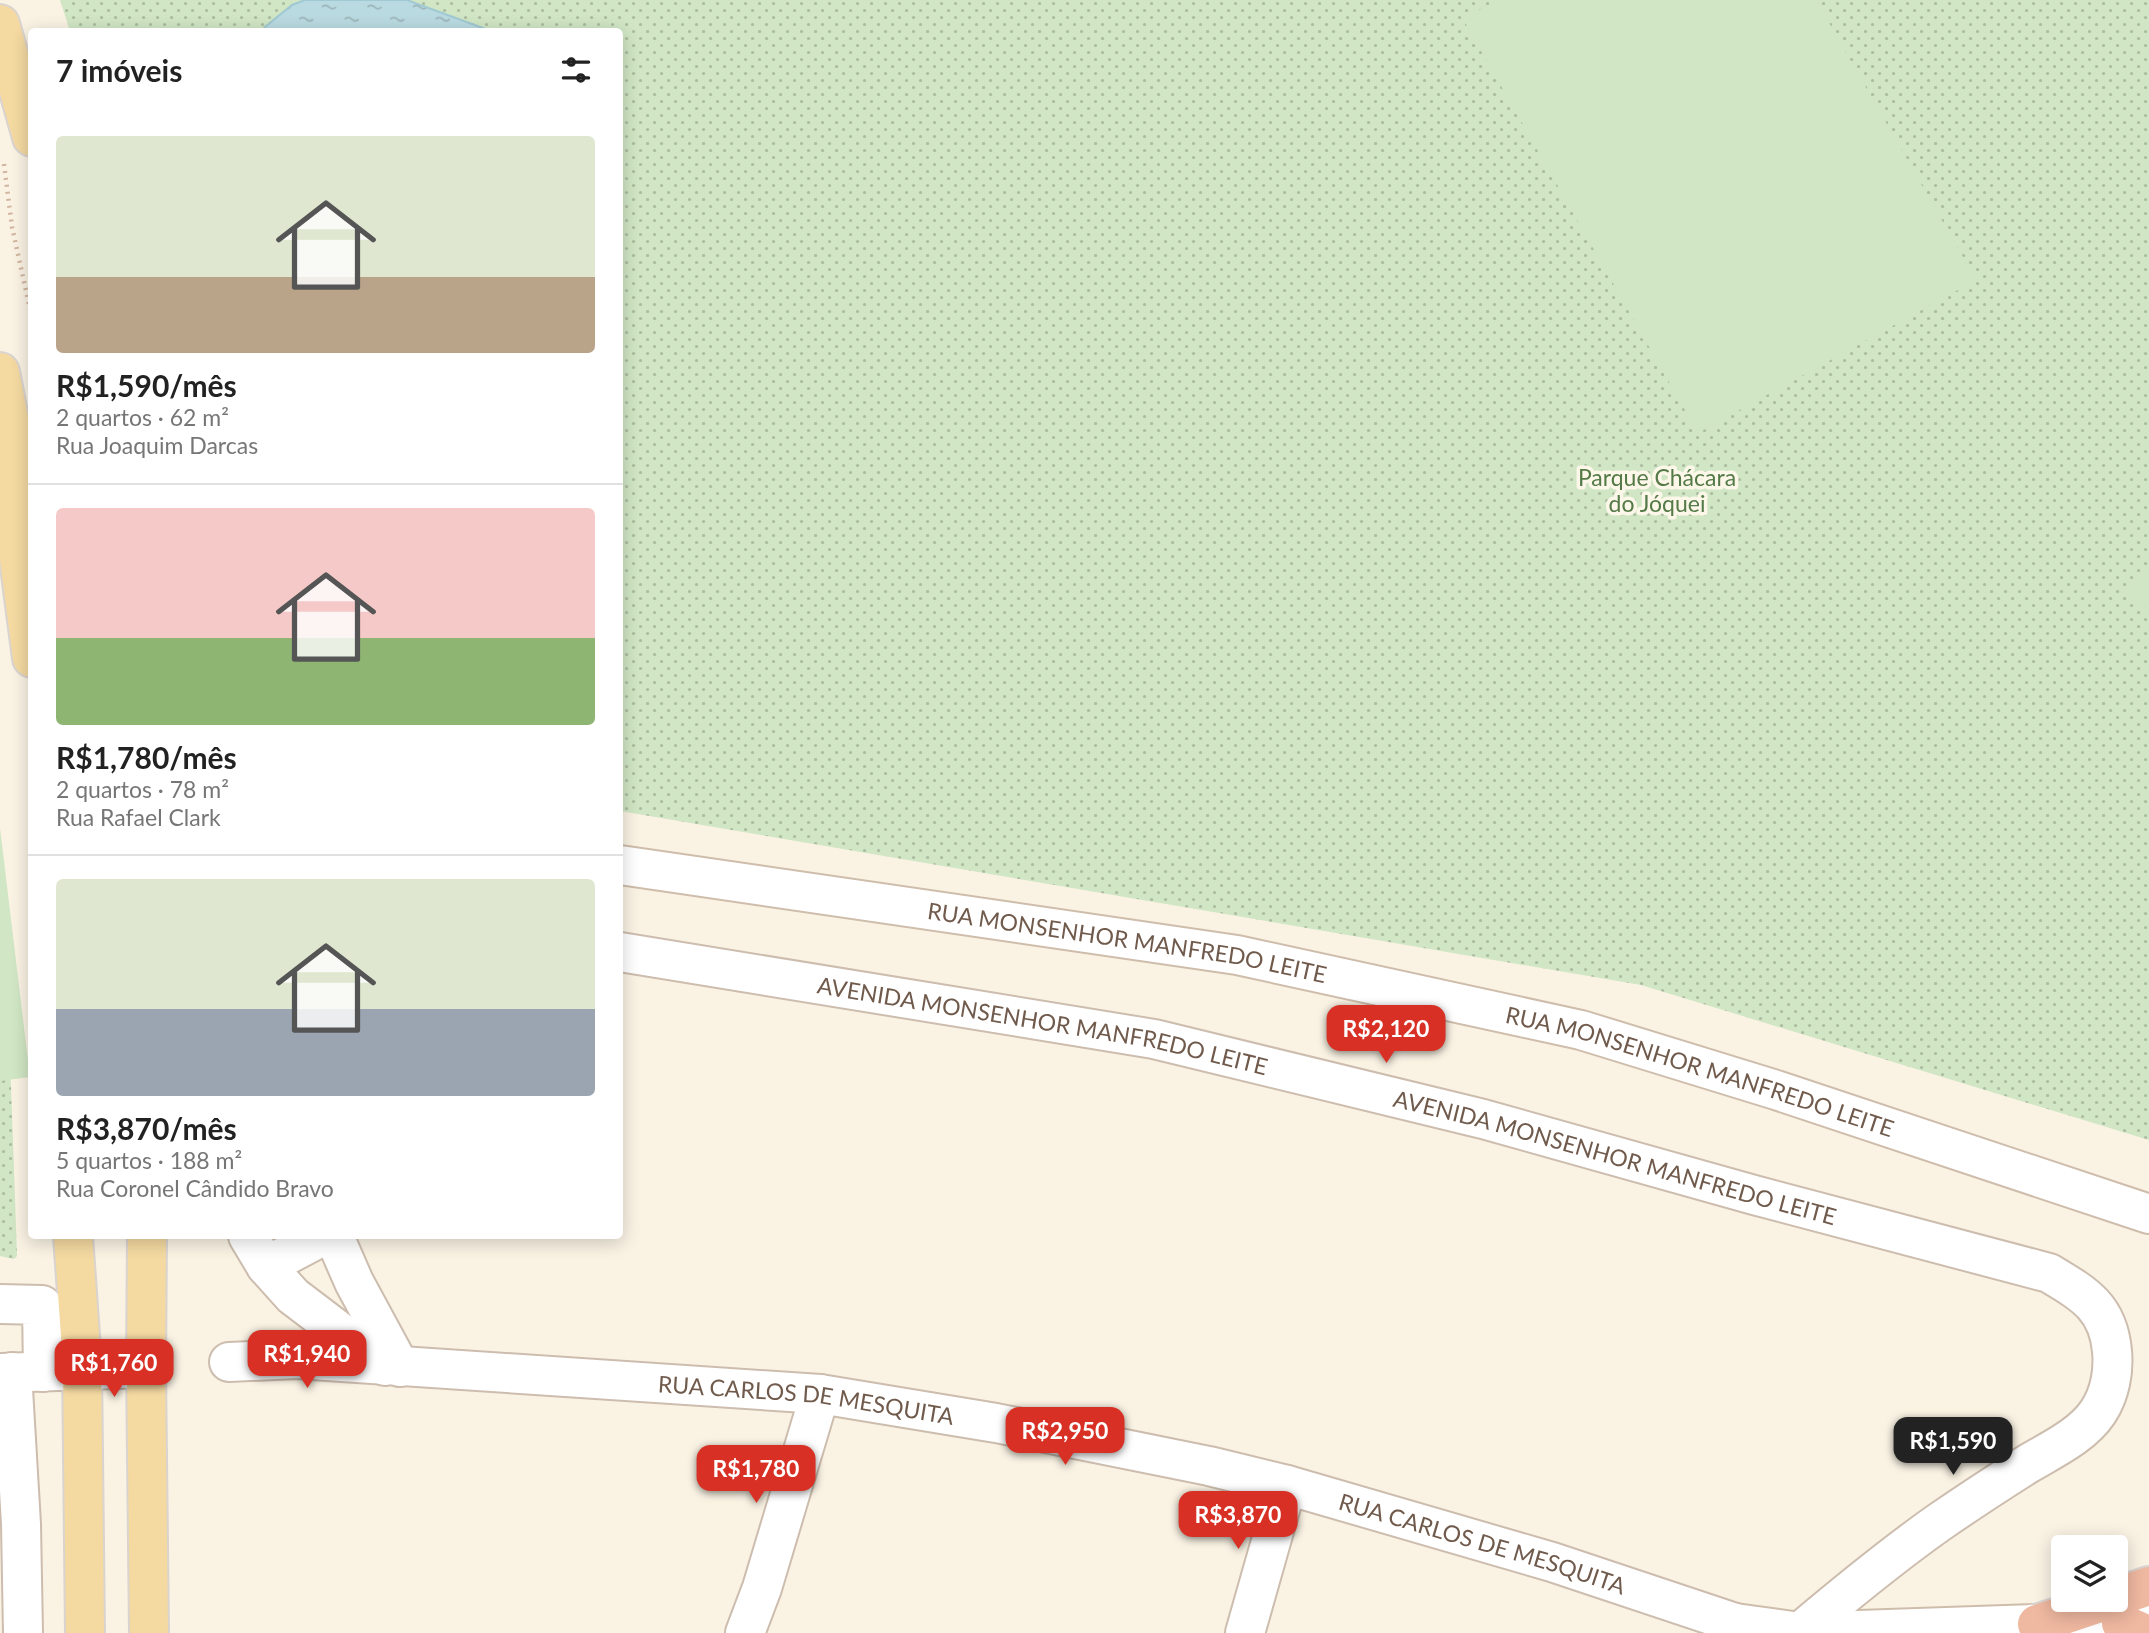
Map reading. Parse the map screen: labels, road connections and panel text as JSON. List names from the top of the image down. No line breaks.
{"streets":{"street":["RUA MONSENHOR MANFREDO LEITE","AVENIDA MONSENHOR MANFREDO LEITE","RUA CARLOS DE MESQUITA"]},"crossings":[["AVENIDA MONSENHOR MANFREDO LEITE","RUA CARLOS DE MESQUITA"]],"parks":["Parque Chácara do Jóquei"],"page":{"heading":"7 imóveis","list":[{"name":"R$1,590/mês","note":"2 quartos · 62 m² · Rua Joaquim Darcas"},{"name":"R$1,780/mês","note":"2 quartos · 78 m² · Rua Rafael Clark"},{"name":"R$3,870/mês","note":"5 quartos · 188 m² · Rua Coronel Cândido Bravo"}],"price":["R$2,120","R$1,940","R$1,760","R$2,950","R$1,590","R$1,780","R$3,870"]}}
